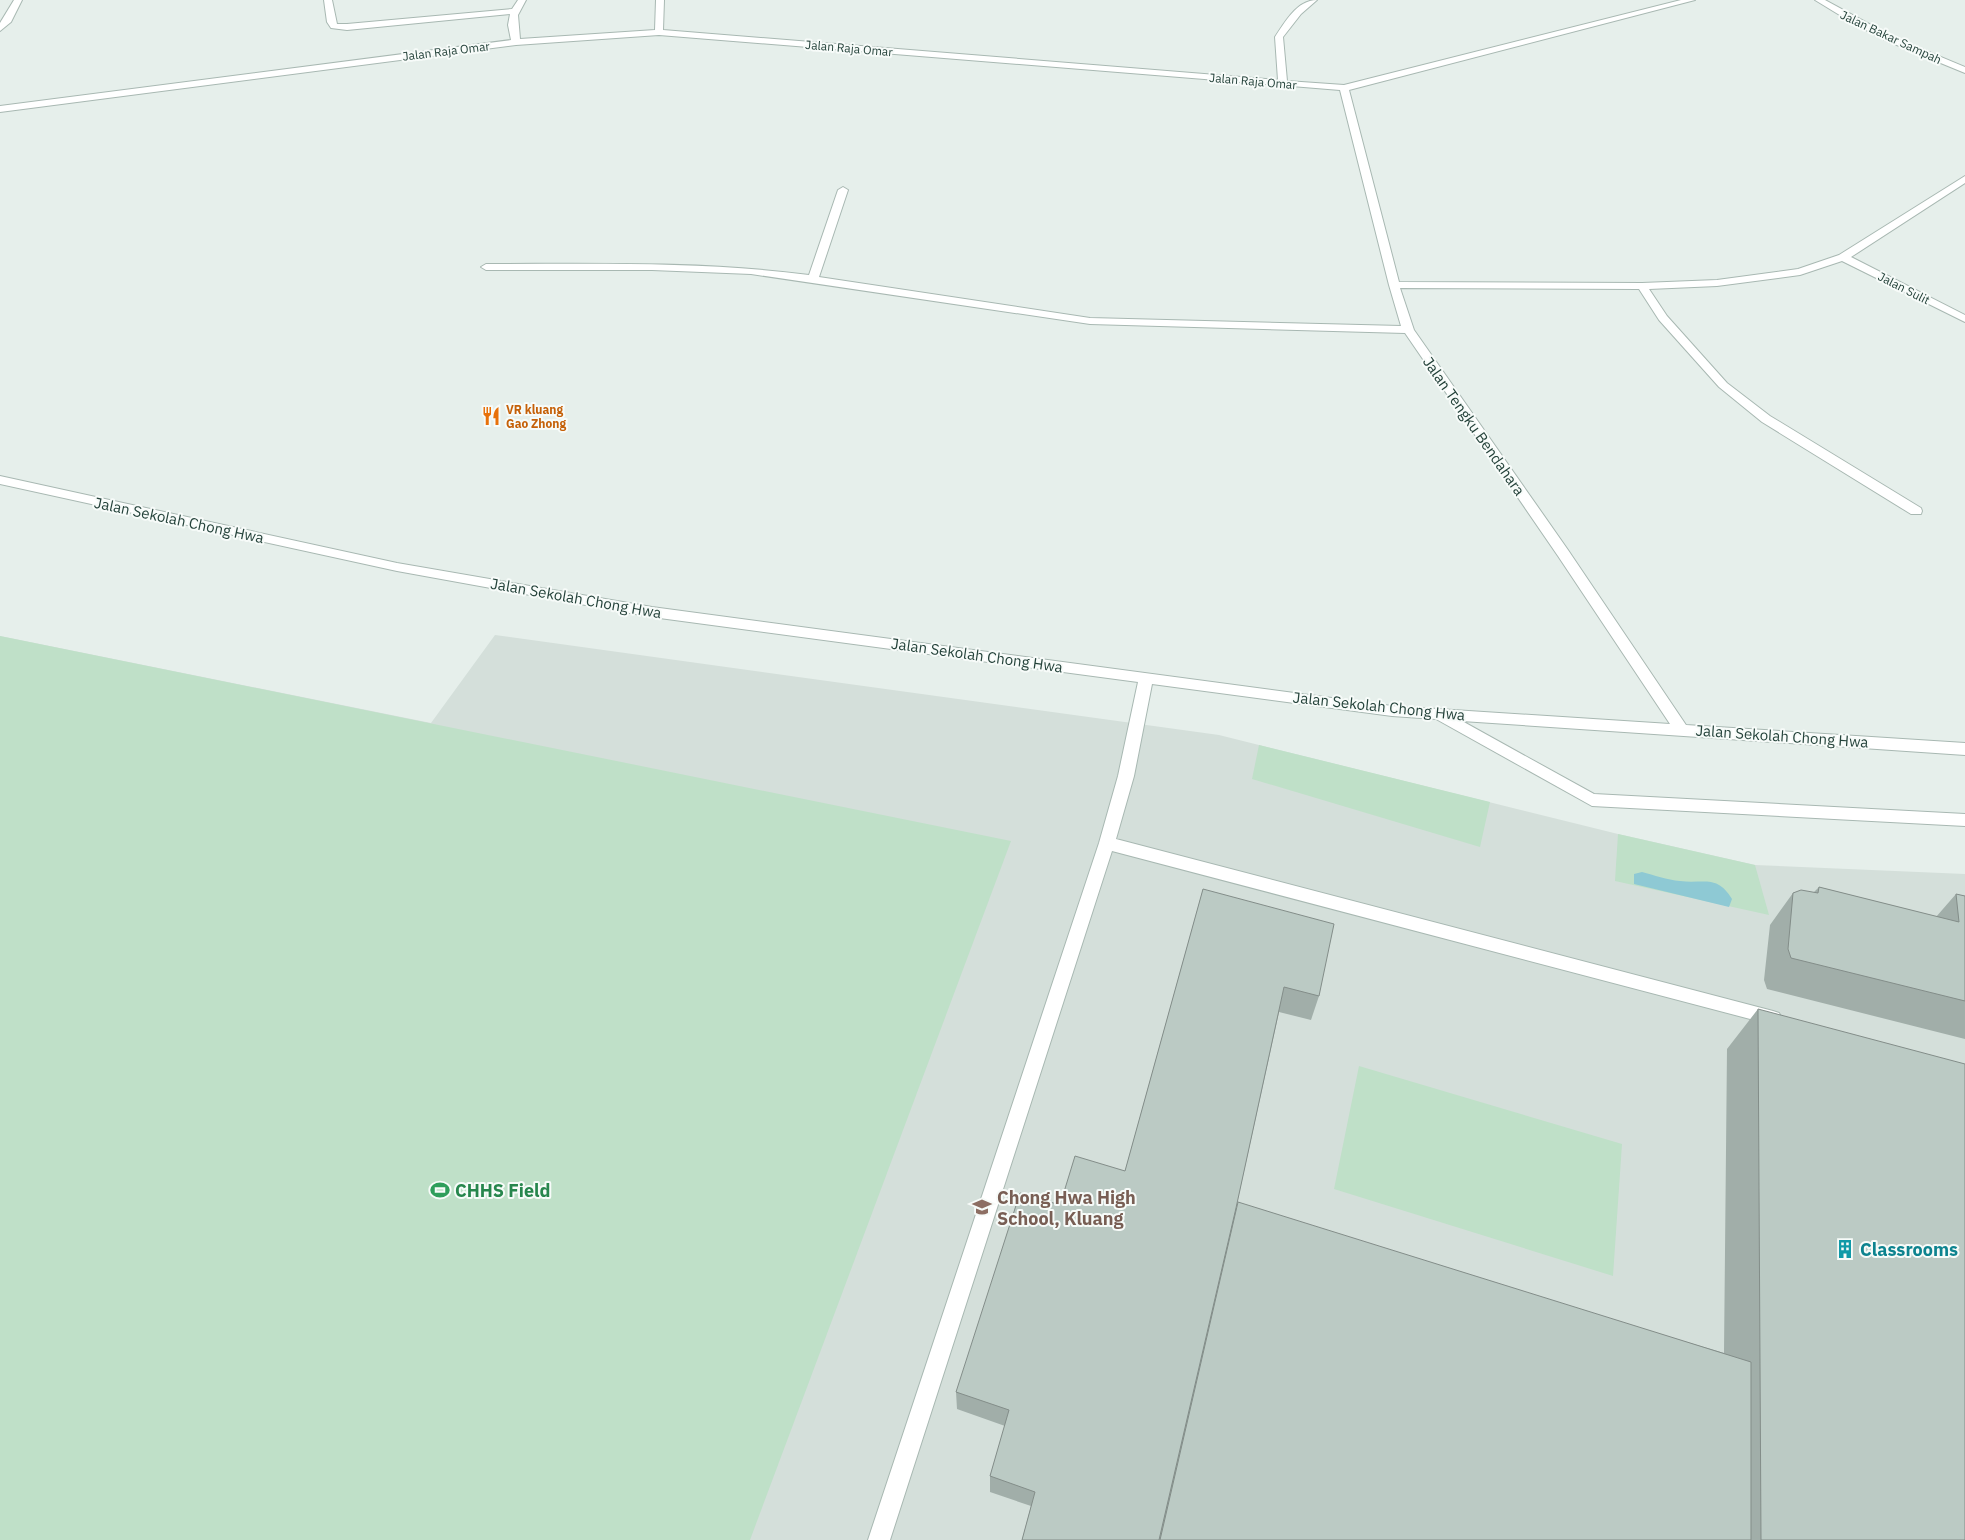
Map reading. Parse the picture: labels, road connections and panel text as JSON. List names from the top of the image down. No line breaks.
{"streets":{"street":["Jalan Bakar Sampah","Jalan Raja Omar","Jalan Sulit","Jalan Tengku Bendahara","Jalan Sekolah Chong Hwa"]},"crossings":[["Jalan Raja Omar","Jalan Tengku Bendahara"],["Jalan Tengku Bendahara","Jalan Sekolah Chong Hwa"]],"places":{"restaurant":["VR kluang Gao Zhong"],"sports":["CHHS Field"],"school or university":["Chong Hwa High School, Kluang"],"building":["Classrooms"]}}
